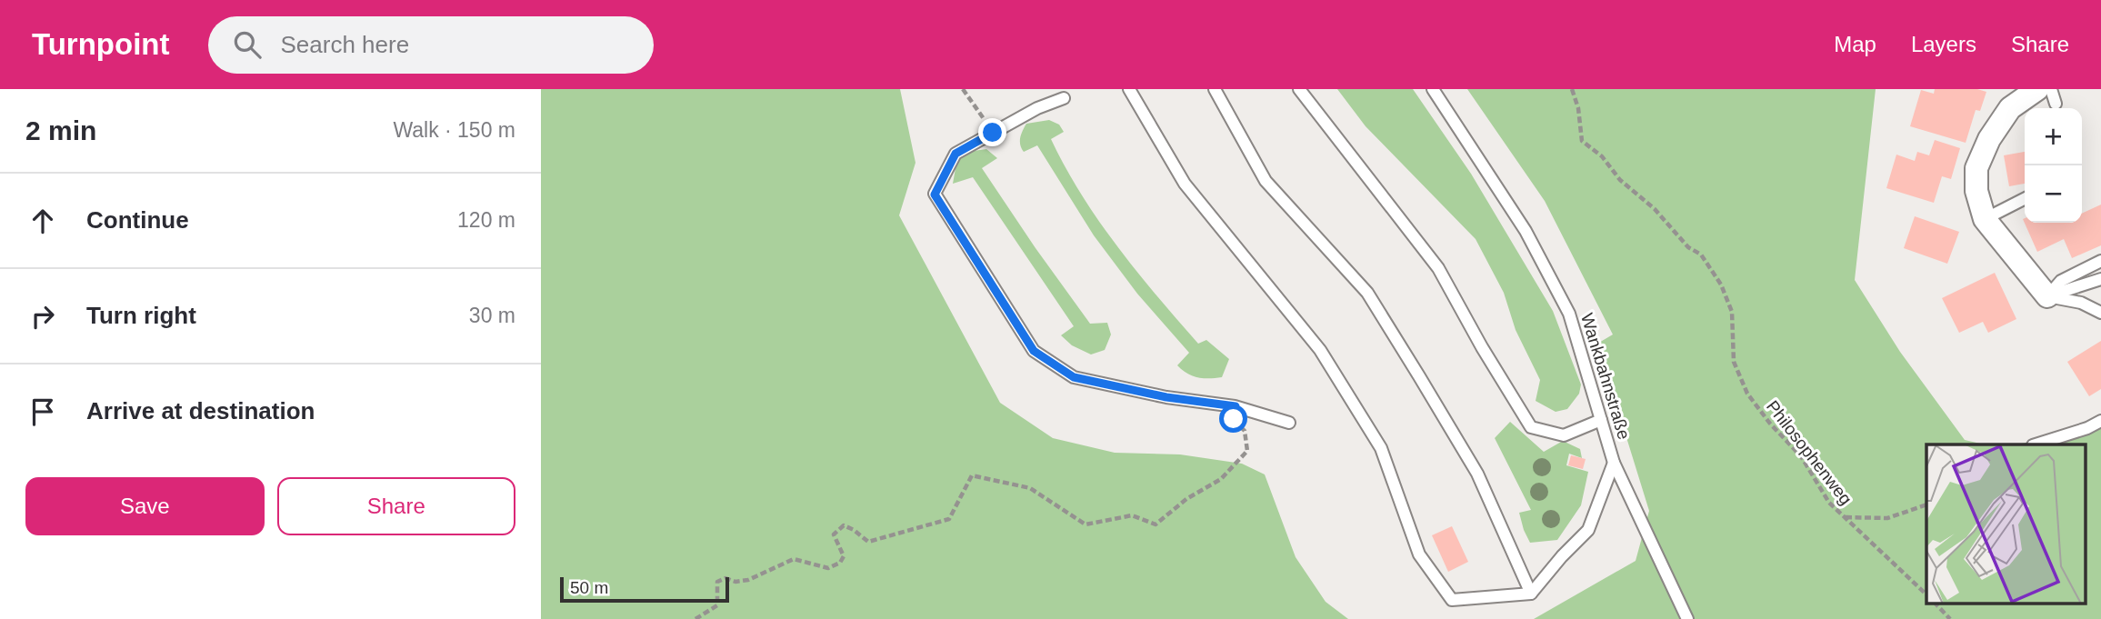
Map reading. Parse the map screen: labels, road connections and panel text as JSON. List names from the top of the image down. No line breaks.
{"streets":{"lane":["Wankbahnstraße"],"path":["Philosophenweg"]},"scale_bar":"50 m","page":{"header":"Turnpoint","search":"Search here","nav":["Map","Layers","Share"],"heading":["2 min","Walk · 150 m"],"map_buttons":["+","−"],"list":[["Continue","120 m"],["Turn right","30 m"],"Arrive at destination"],"buttons":["Save","Share"],"scale":"50 m"}}
